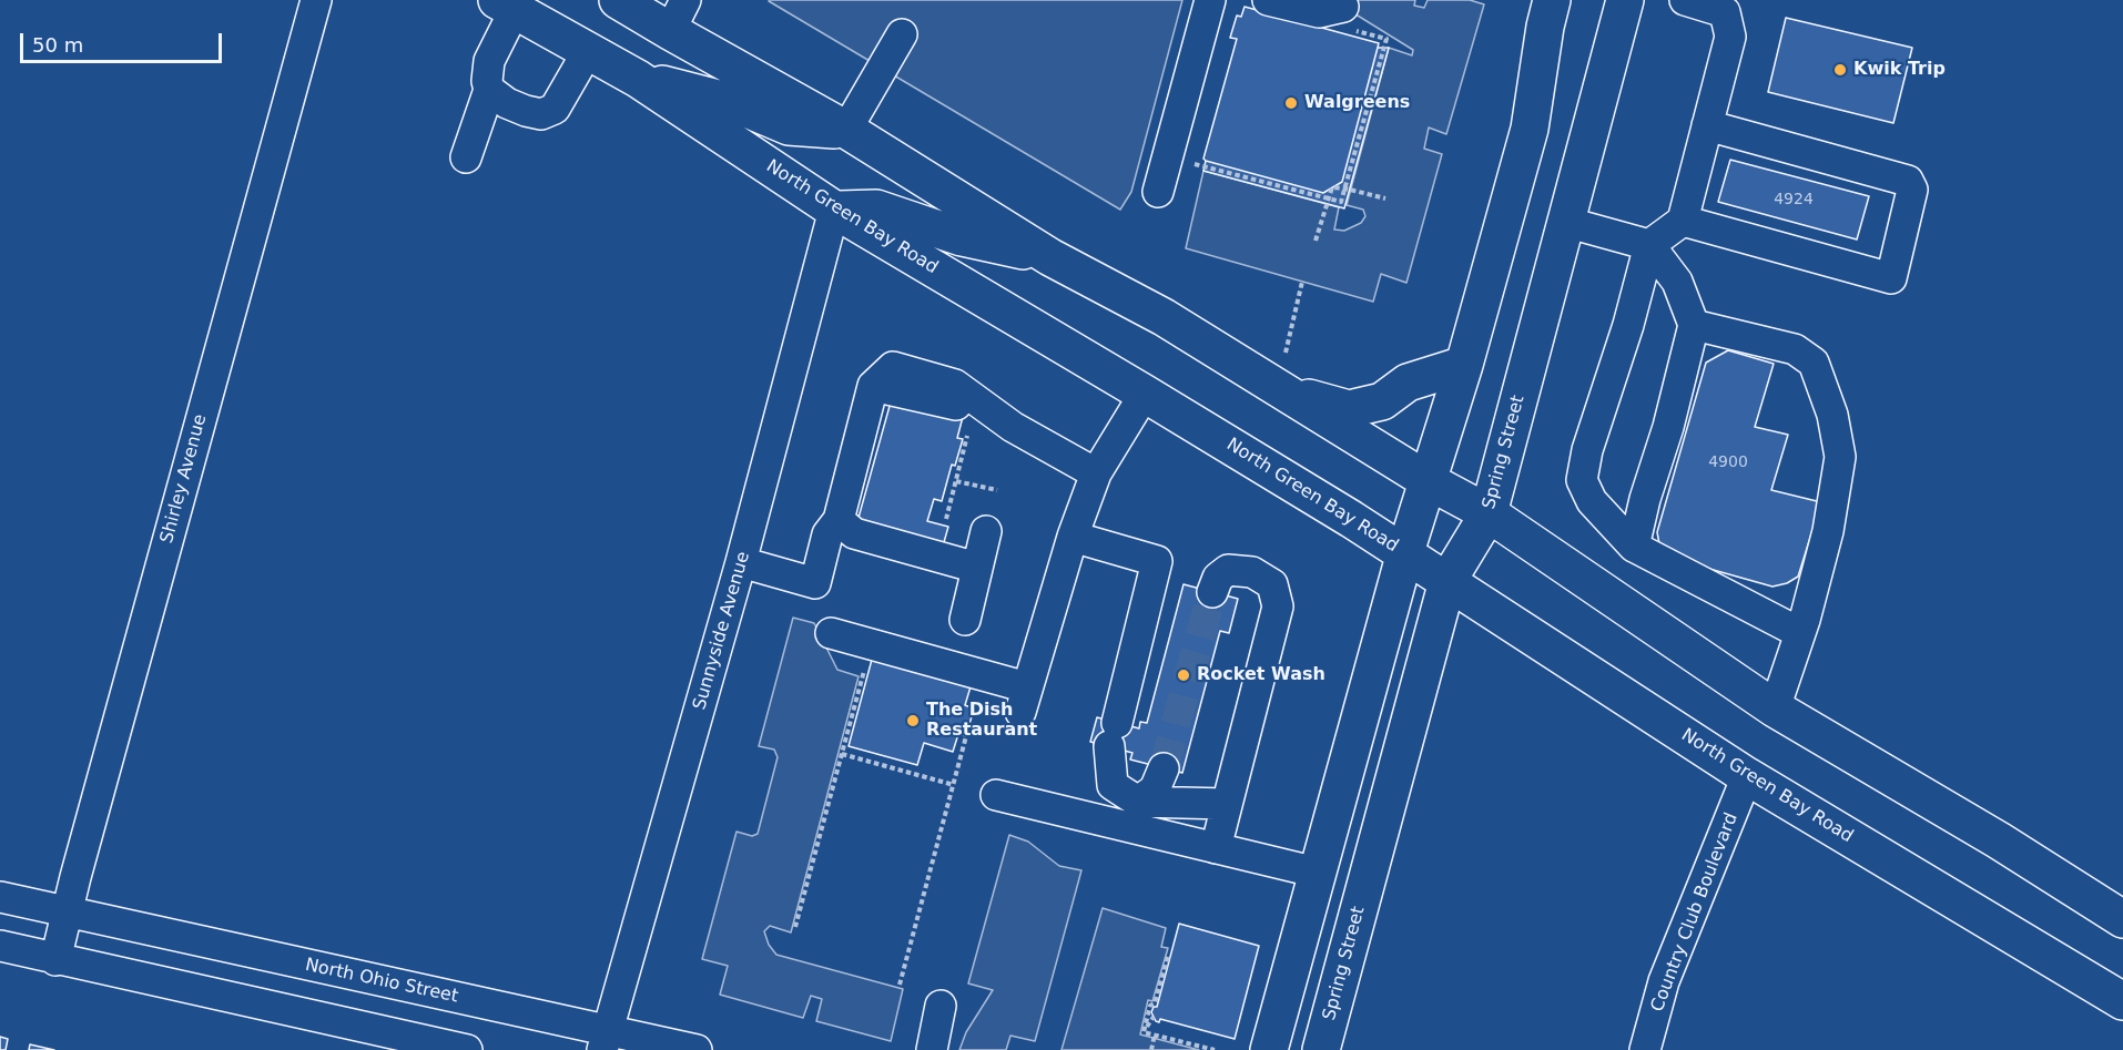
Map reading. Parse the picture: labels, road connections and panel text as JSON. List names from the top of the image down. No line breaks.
{"streets":{"main road":["North Green Bay Road","Spring Street"],"street":["Shirley Avenue","Sunnyside Avenue","Country Club Boulevard","North Ohio Street"]},"crossings":[["North Green Bay Road","Spring Street"],["North Green Bay Road","Sunnyside Avenue"],["North Green Bay Road","Country Club Boulevard"],["Shirley Avenue","North Ohio Street"],["Sunnyside Avenue","North Ohio Street"]],"places":["Kwik Trip","Walgreens","Rocket Wash","The Dish Restaurant"],"house_numbers":["4924","4900"],"scale_bar":"50 m"}
